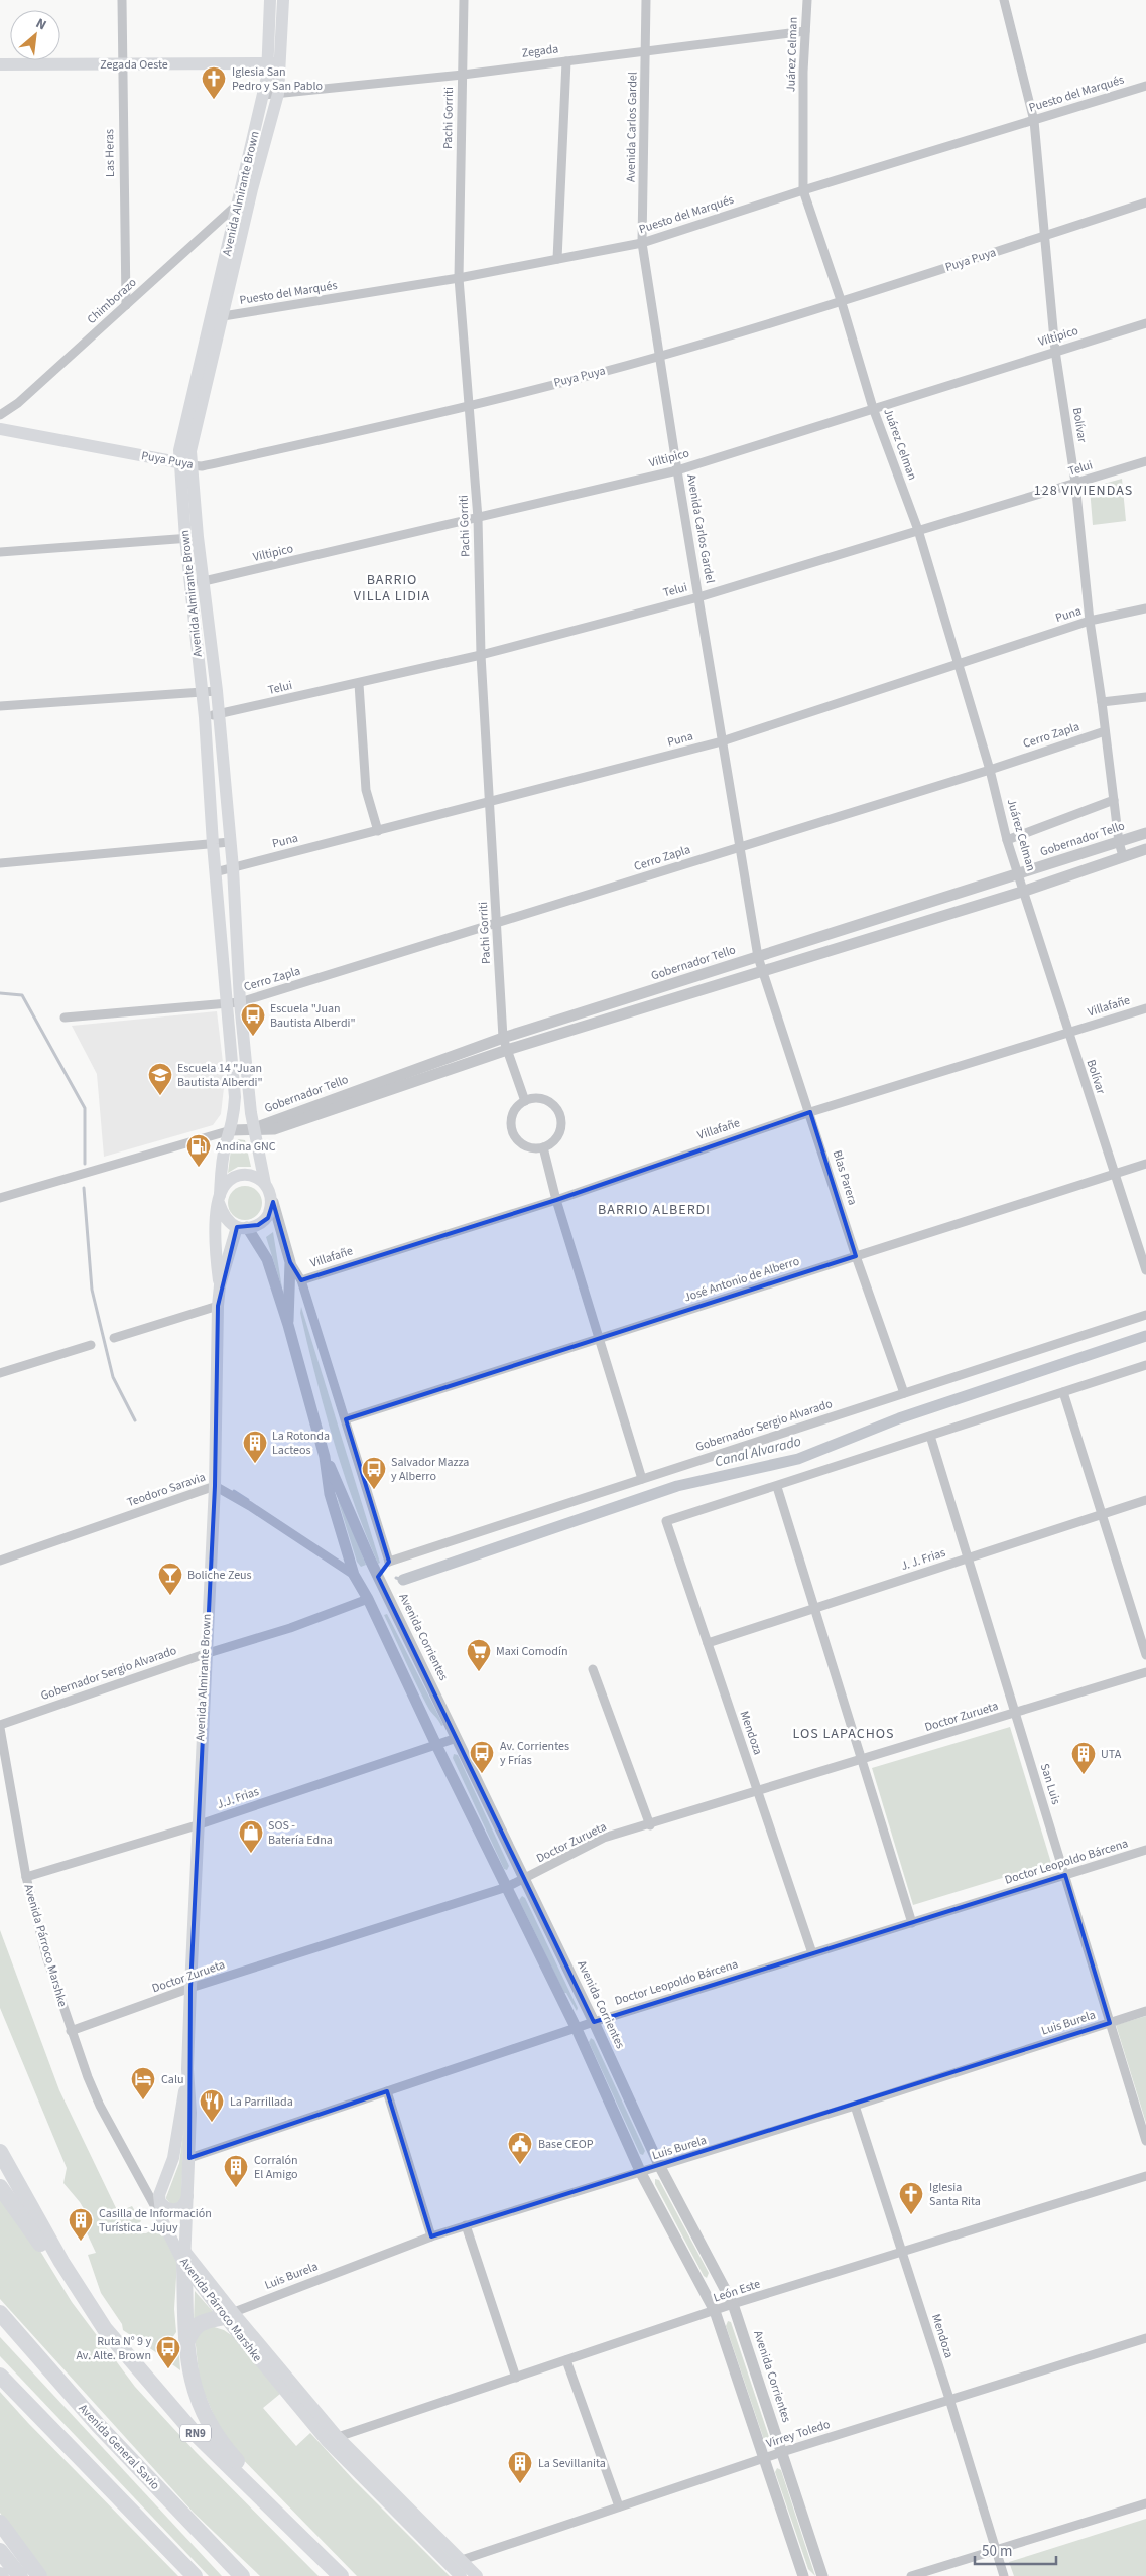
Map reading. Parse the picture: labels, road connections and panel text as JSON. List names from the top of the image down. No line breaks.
{"streets":{"highway":["RN9","Avenida General Savio"],"main road":["Zegada Oeste","Avenida Almirante Brown","Puya Puya","Avenida Párroco Marshke"],"street":["Zegada","Juárez Celman","Puesto del Marqués","Pachi Gorriti","Avenida Carlos Gardel","Las Heras","Chimborazo","Viltipico","Bolívar","Telui","Puna","Cerro Zapla","Gobernador Tello","Villafañe","Blas Parera","José Antonio de Alberro","Gobernador Sergio Alvarado","Teodoro Saravia","J. J. Frias","Avenida Corrientes","Doctor Zurueta","Mendoza","San Luis","J.J. Frias","Doctor Leopoldo Bárcena","Luis Burela","León Este","Virrey Toledo"]},"crossings":[["Zegada","Juárez Celman"],["Zegada","Pachi Gorriti"],["Zegada","Avenida Carlos Gardel"],["Zegada","Avenida Almirante Brown"],["Juárez Celman","Puesto del Marqués"],["Juárez Celman","Puya Puya"],["Juárez Celman","Viltipico"],["Juárez Celman","Bolívar"],["Juárez Celman","Telui"],["Juárez Celman","Puna"],["Juárez Celman","Cerro Zapla"],["Juárez Celman","Gobernador Tello"],["Zegada Oeste","Las Heras"],["Zegada Oeste","Avenida Almirante Brown"],["Puesto del Marqués","Pachi Gorriti"],["Puesto del Marqués","Avenida Carlos Gardel"],["Puesto del Marqués","Avenida Almirante Brown"],["Puesto del Marqués","Bolívar"],["Pachi Gorriti","Puya Puya"],["Pachi Gorriti","Viltipico"],["Pachi Gorriti","Telui"],["Pachi Gorriti","Puna"],["Pachi Gorriti","Cerro Zapla"],["Pachi Gorriti","Gobernador Tello"],["Avenida Carlos Gardel","Puya Puya"],["Avenida Carlos Gardel","Viltipico"],["Avenida Carlos Gardel","Telui"],["Avenida Carlos Gardel","Puna"],["Avenida Carlos Gardel","Cerro Zapla"],["Avenida Carlos Gardel","Gobernador Tello"],["Avenida Carlos Gardel","Blas Parera"],["Las Heras","Chimborazo"],["Avenida Almirante Brown","Puya Puya"],["Avenida Almirante Brown","Chimborazo"],["Avenida Almirante Brown","Viltipico"],["Avenida Almirante Brown","Telui"],["Avenida Almirante Brown","Puna"],["Avenida Almirante Brown","Cerro Zapla"],["Avenida Almirante Brown","Gobernador Tello"],["Avenida Almirante Brown","Gobernador Sergio Alvarado"],["Avenida Almirante Brown","Teodoro Saravia"],["Avenida Almirante Brown","Avenida Corrientes"],["Avenida Almirante Brown","Doctor Zurueta"],["Avenida Almirante Brown","J.J. Frias"],["Puya Puya","Bolívar"],["Viltipico","Bolívar"],["Bolívar","Telui"],["Bolívar","Puna"],["Bolívar","Cerro Zapla"],["Bolívar","Gobernador Tello"],["Bolívar","Villafañe"],["Bolívar","José Antonio de Alberro"],["Gobernador Tello","Blas Parera"],["Villafañe","Blas Parera"],["Blas Parera","José Antonio de Alberro"],["Blas Parera","Gobernador Sergio Alvarado"],["Gobernador Sergio Alvarado","Avenida Corrientes"],["Gobernador Sergio Alvarado","Avenida Párroco Marshke"],["Teodoro Saravia","Avenida Corrientes"],["J. J. Frias","Mendoza"],["J. J. Frias","San Luis"],["Avenida Corrientes","Doctor Zurueta"],["Avenida Corrientes","J.J. Frias"],["Avenida Corrientes","Doctor Leopoldo Bárcena"],["Avenida Corrientes","Luis Burela"],["Avenida Corrientes","León Este"],["Avenida Corrientes","Virrey Toledo"],["Doctor Zurueta","Mendoza"],["Doctor Zurueta","San Luis"],["Doctor Zurueta","Avenida Párroco Marshke"],["Mendoza","Doctor Leopoldo Bárcena"],["Mendoza","Luis Burela"],["Mendoza","León Este"],["Mendoza","Virrey Toledo"],["San Luis","Doctor Leopoldo Bárcena"],["San Luis","Luis Burela"],["J.J. Frias","Avenida Párroco Marshke"],["Avenida Párroco Marshke","Luis Burela"],["Avenida Párroco Marshke","León Este"],["Avenida Párroco Marshke","Virrey Toledo"]],"districts":["128 VIVIENDAS","BARRIO VILLA LIDIA","BARRIO ALBERDI","LOS LAPACHOS"],"water":["Canal Alvarado"],"places":{"church":["Iglesia San Pedro y San Pablo","Iglesia Santa Rita"],"bus stop":["Escuela \"Juan Bautista Alberdi\"","Salvador Mazza y Alberro","Av. Corrientes y Frías","Ruta N° 9 y Av. Alte. Brown"],"school or university":["Escuela 14 \"Juan Bautista Alberdi\""],"fuel station":["Andina GNC"],"building":["La Rotonda Lacteos","UTA","Corralón El Amigo","Casilla de Información Turística - Jujuy","La Sevillanita"],"bar":["Boliche Zeus"],"supermarket":["Maxi Comodín"],"shop":["SOS - Batería Edna"],"hotel":["Calu"],"restaurant":["La Parrillada"],"public building":["Base CEOP"]},"scale_bar":"50 m","north":"top right"}
